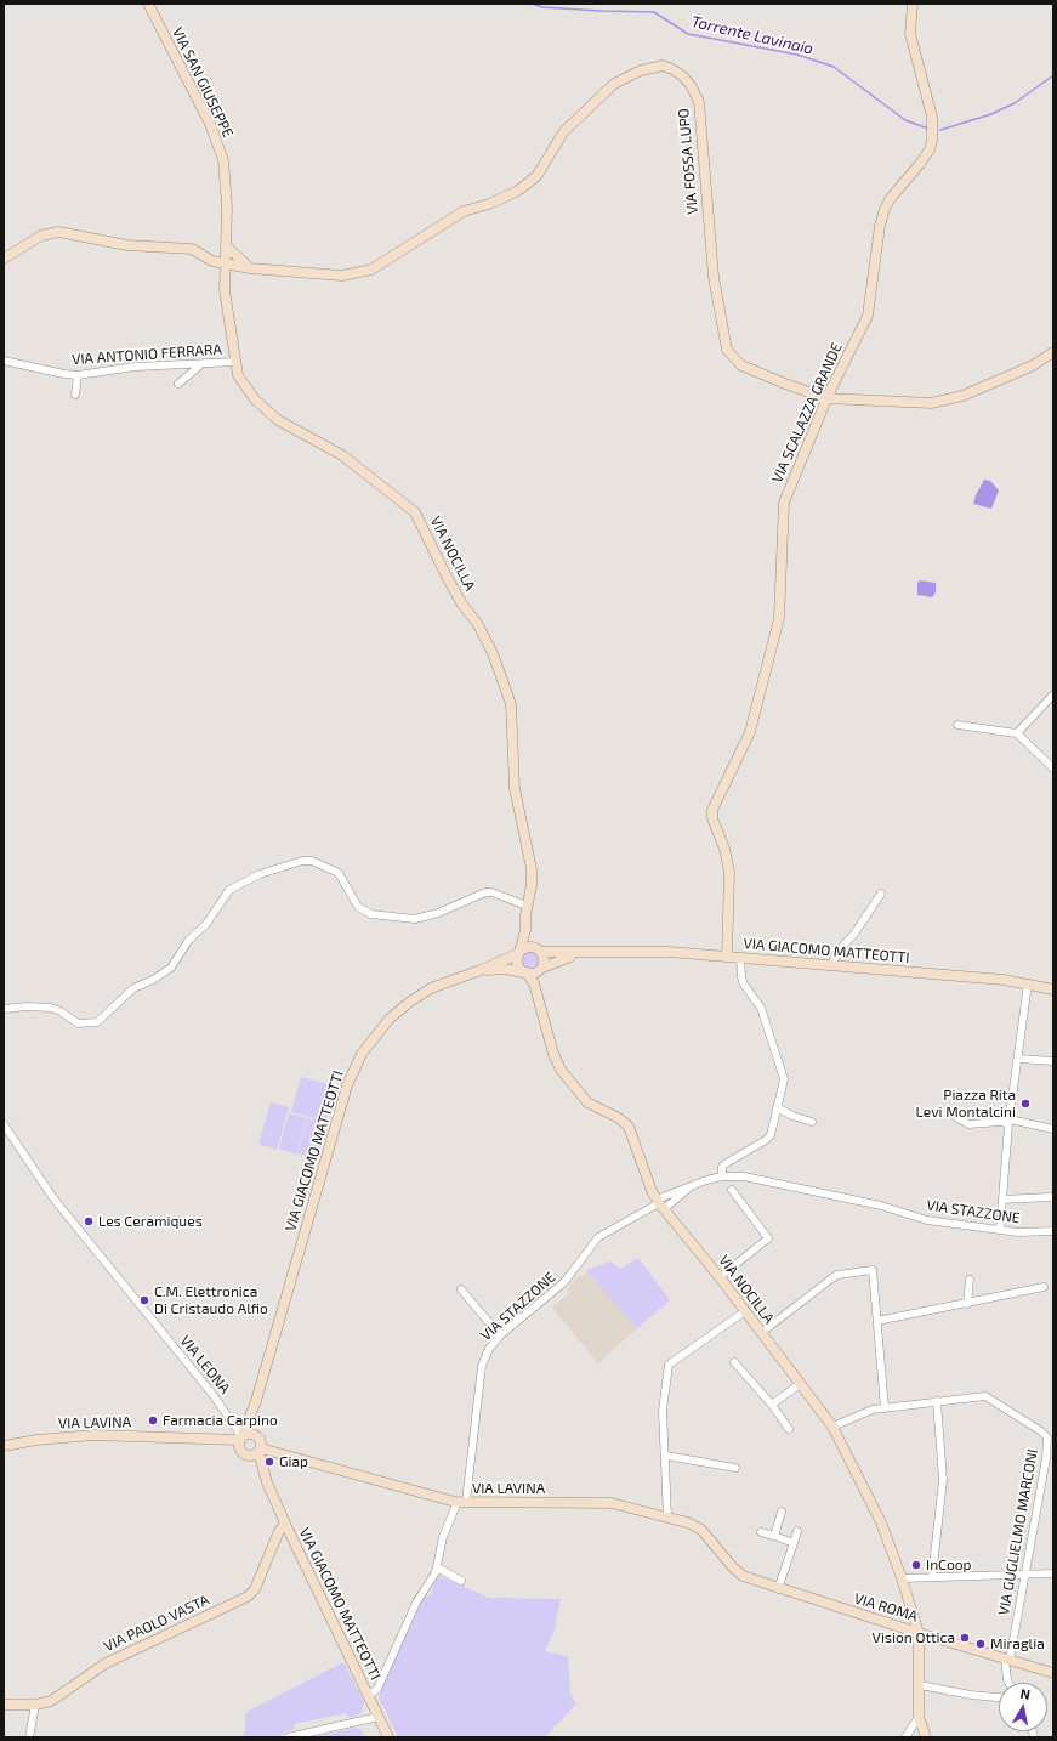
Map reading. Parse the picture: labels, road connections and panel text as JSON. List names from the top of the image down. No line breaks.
{"streets":{"street":["VIA SAN GIUSEPPE","VIA FOSSA LUPO","VIA ANTONIO FERRARA","VIA SCALAZZA GRANDE","VIA NOCILLA","VIA GIACOMO MATTEOTTI","VIA STAZZONE","VIA LEONA","VIA LAVINA","VIA GUGLIELMO MARCONI","VIA ROMA","VIA PAOLO VASTA"]},"crossings":[["VIA SAN GIUSEPPE","VIA FOSSA LUPO"],["VIA SAN GIUSEPPE","VIA NOCILLA"],["VIA FOSSA LUPO","VIA SCALAZZA GRANDE"],["VIA FOSSA LUPO","VIA NOCILLA"],["VIA ANTONIO FERRARA","VIA NOCILLA"],["VIA SCALAZZA GRANDE","VIA GIACOMO MATTEOTTI"],["VIA NOCILLA","VIA STAZZONE"],["VIA NOCILLA","VIA ROMA"],["VIA GIACOMO MATTEOTTI","VIA STAZZONE"],["VIA GIACOMO MATTEOTTI","VIA PAOLO VASTA"],["VIA STAZZONE","VIA LAVINA"],["VIA LEONA","VIA LAVINA"],["VIA LAVINA","VIA ROMA"],["VIA GUGLIELMO MARCONI","VIA ROMA"]],"water":["Torrente Lavinaio"],"places":["Piazza Rita Levi Montalcini","Les Ceramiques","C.M. Elettronica Di Cristaudo Alfio","Farmacia Carpino","Giap","InCoop","Vision Ottica","Miraglia"],"north":"top"}
